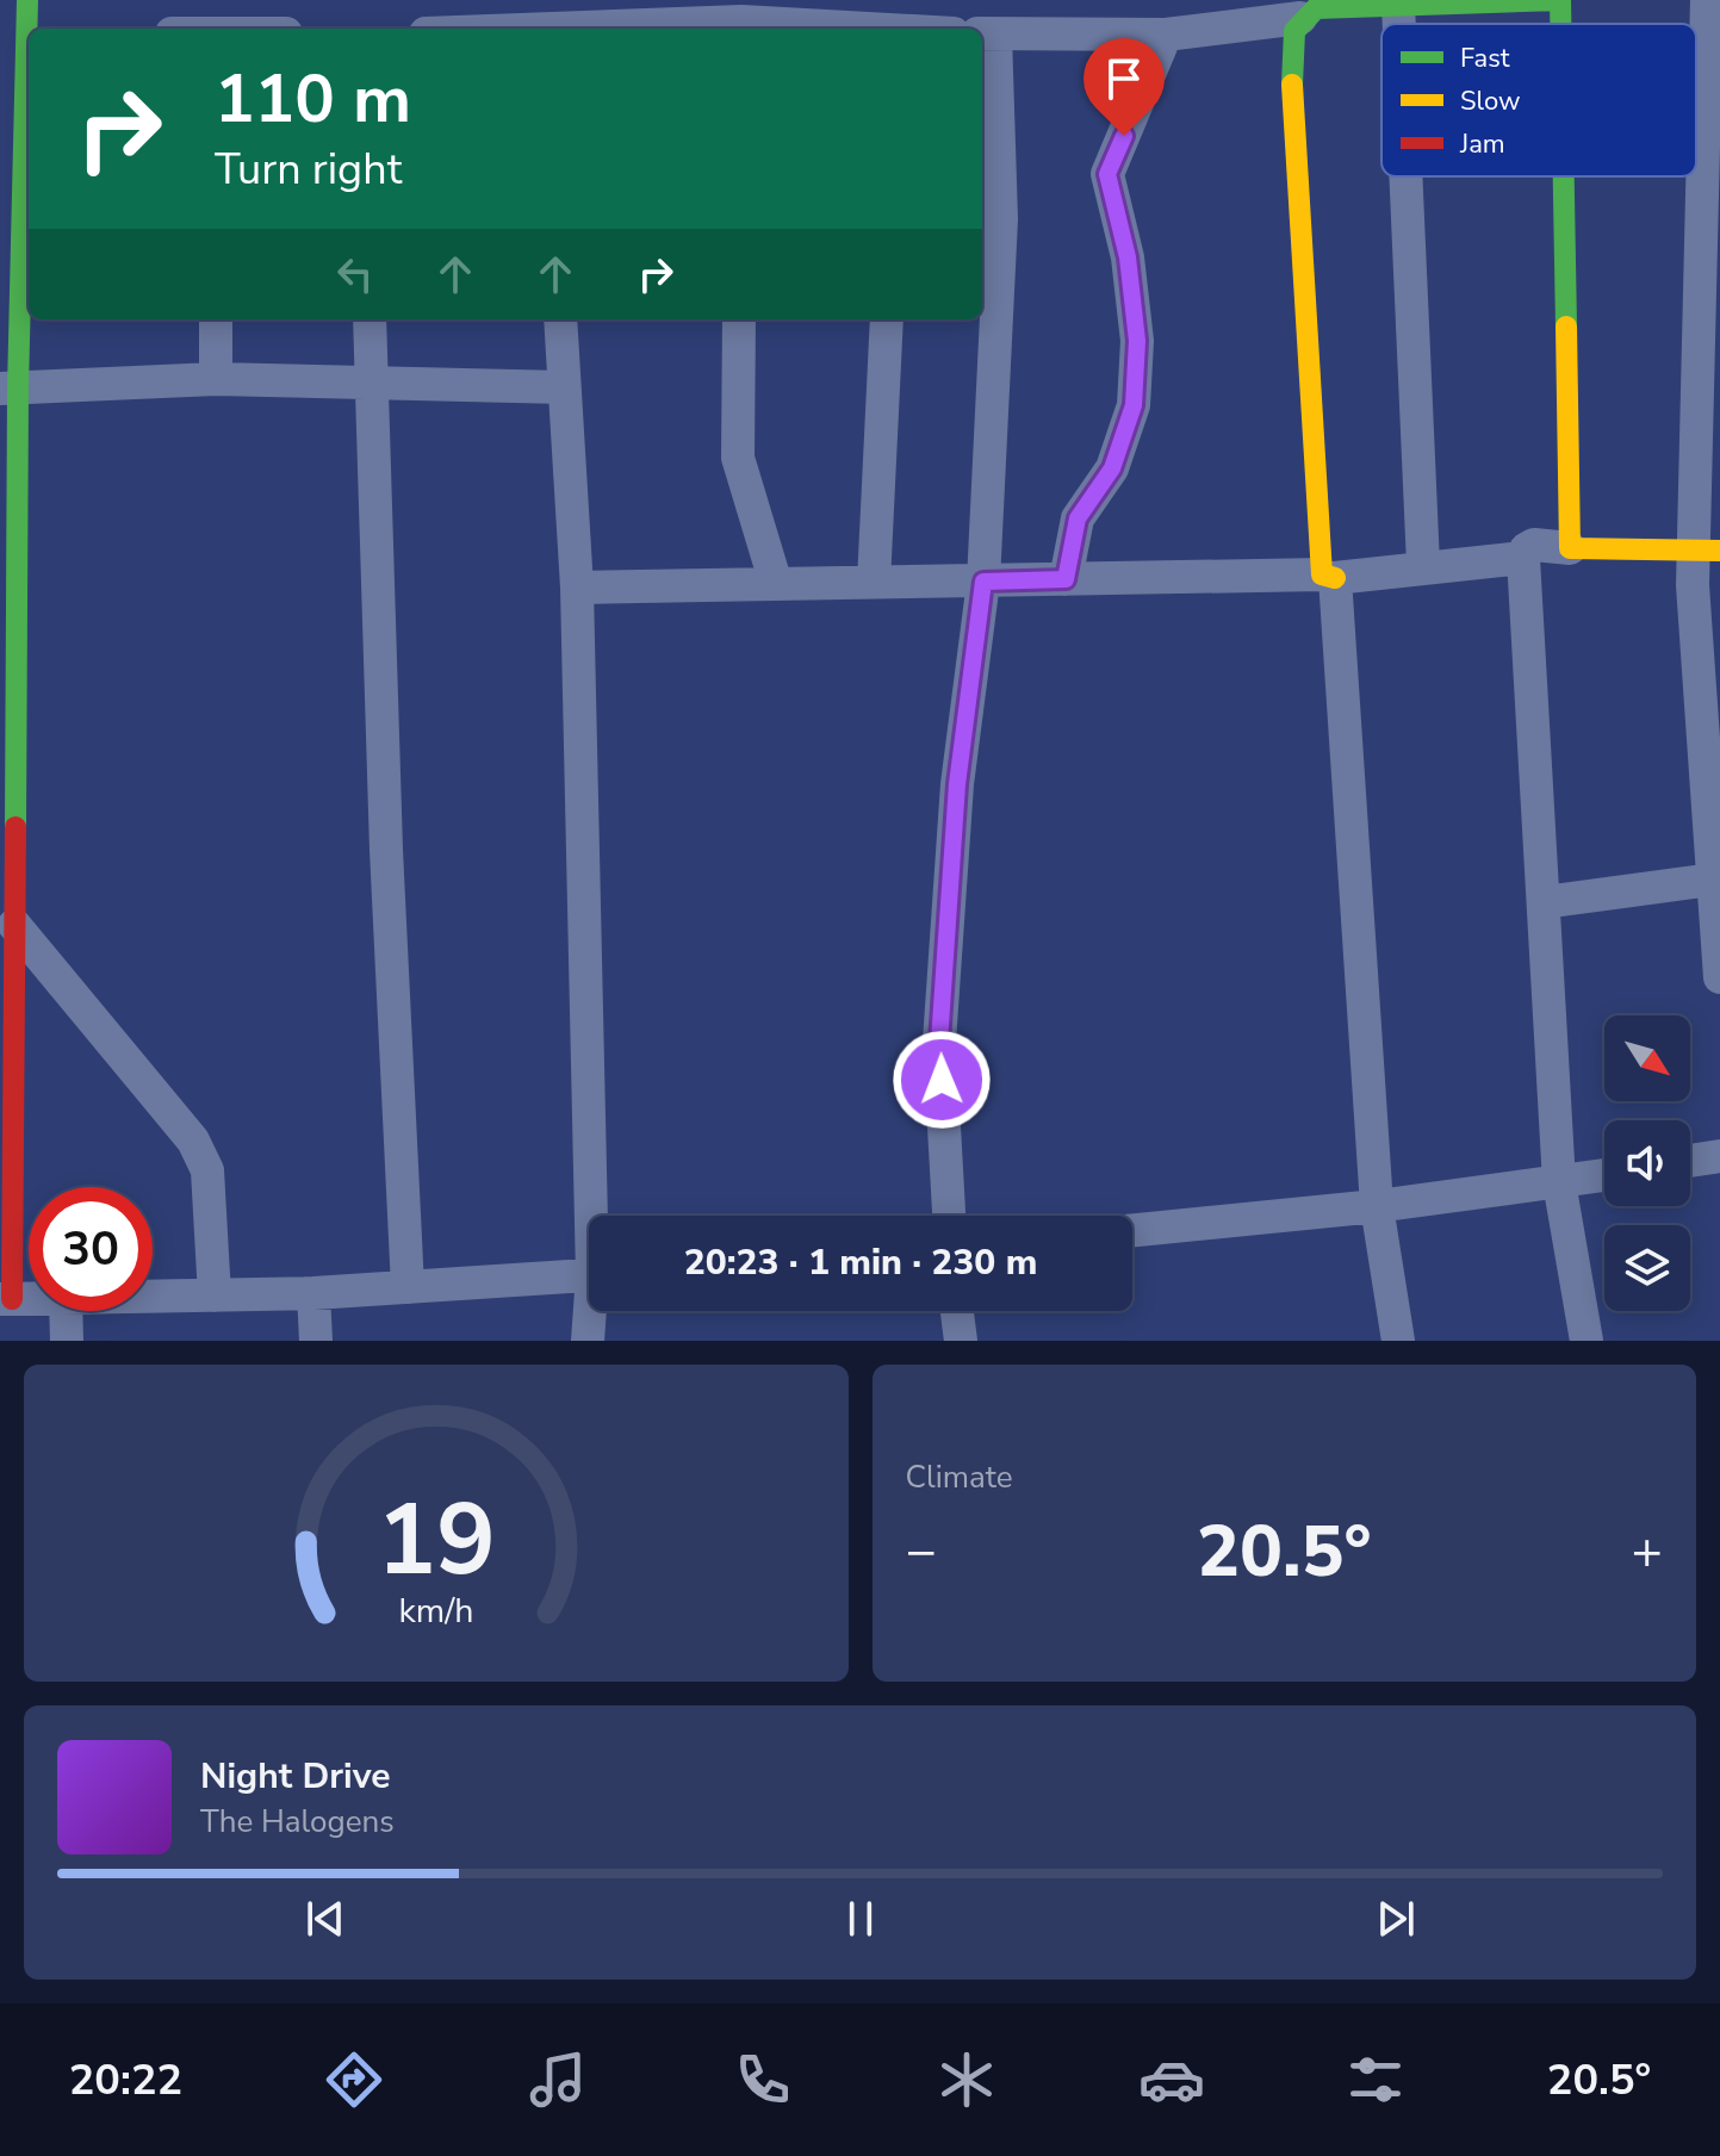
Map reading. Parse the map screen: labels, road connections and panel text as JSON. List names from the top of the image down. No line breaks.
{"legend":["Fast","Slow","Jam"],"north":"bottom right","page":{"turn":["110 m","Turn right"],"limit":"30","trip":"20:23 · 1 min · 230 m","tile":"Climate","heat":["−","20.5°","+"],"song":["Night Drive","The Halogens"],"tabs":["20:22","20.5°"],"gauge":["19","km/h"]}}
